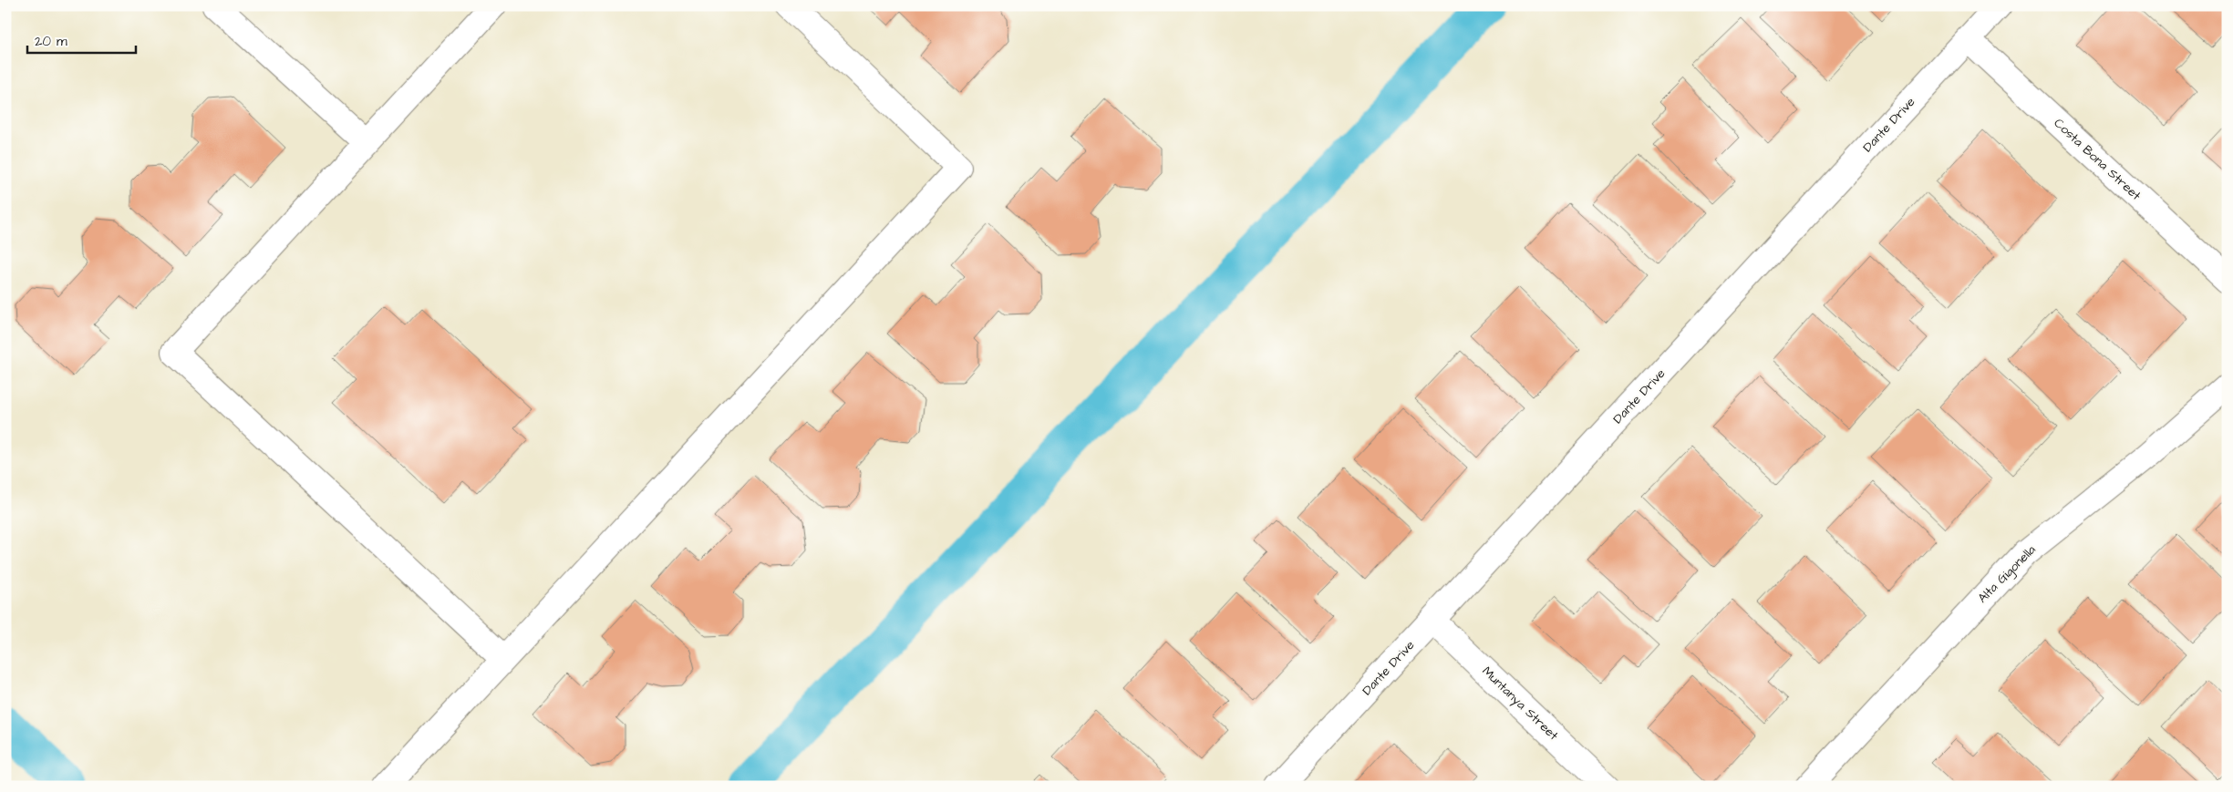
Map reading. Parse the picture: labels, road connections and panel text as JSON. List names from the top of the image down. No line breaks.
{"streets":{"street":["Dante Drive","Costa Bona Street","Alta Gigonella","Muntanya Street"]},"crossings":[["Dante Drive","Costa Bona Street"],["Dante Drive","Muntanya Street"]],"scale_bar":"20 m"}
